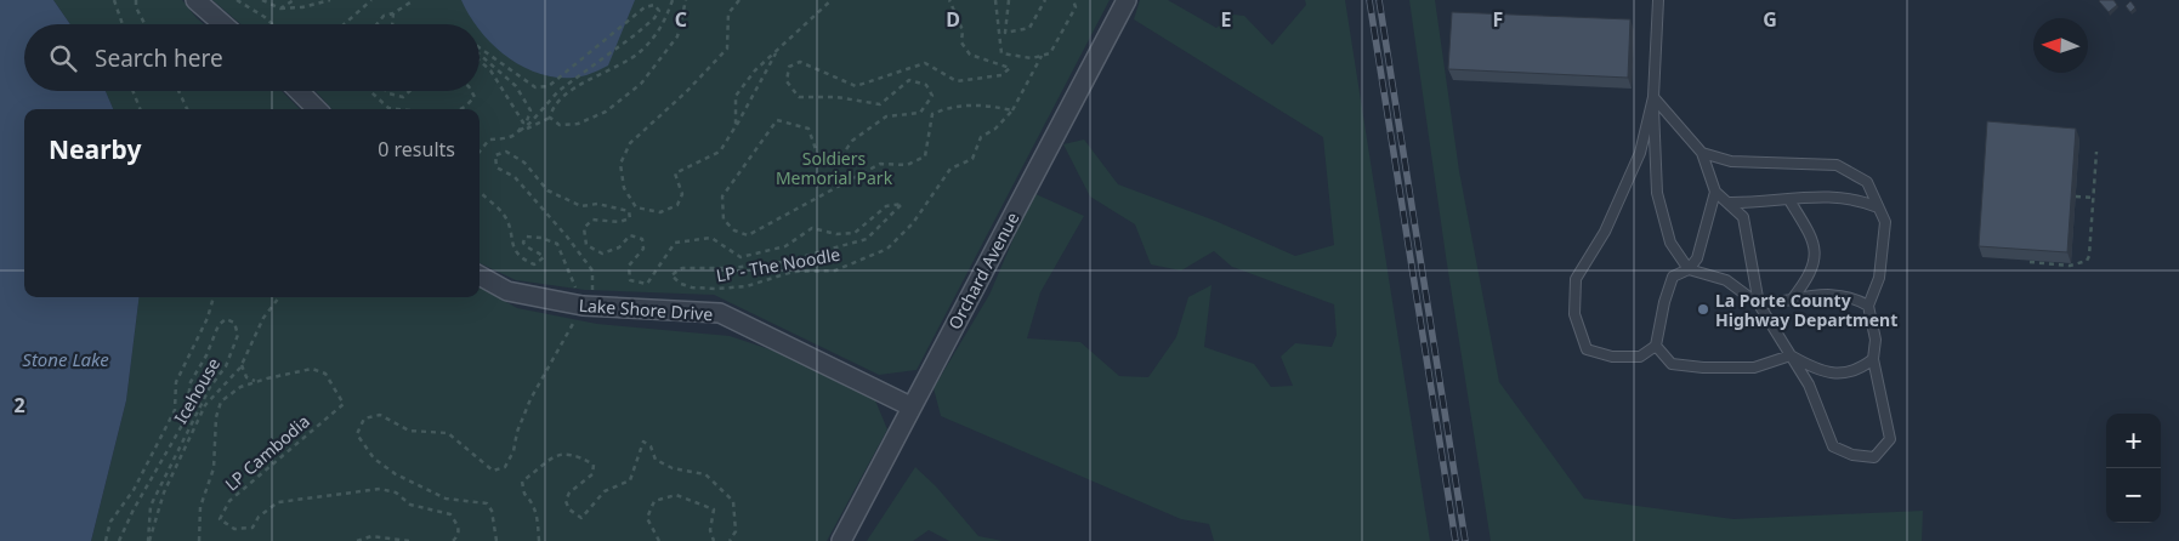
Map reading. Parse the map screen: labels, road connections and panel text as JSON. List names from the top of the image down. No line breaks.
{"streets":{"street":["Orchard Avenue","Lake Shore Drive"],"path":["LP - The Noodle","Icehouse","LP Cambodia"]},"crossings":[["LP - The Noodle","Lake Shore Drive"],["Orchard Avenue","Lake Shore Drive"]],"water":["Stone Lake"],"parks":["Soldiers Memorial Park"],"places":["La Porte County Highway Department"],"north":"left","page":{"search":"Search here","heading":["Nearby","0 results"],"map_buttons":["+","−"]},"grid":{"columns":["C","D","E","F","G"],"rows":["2"]}}
